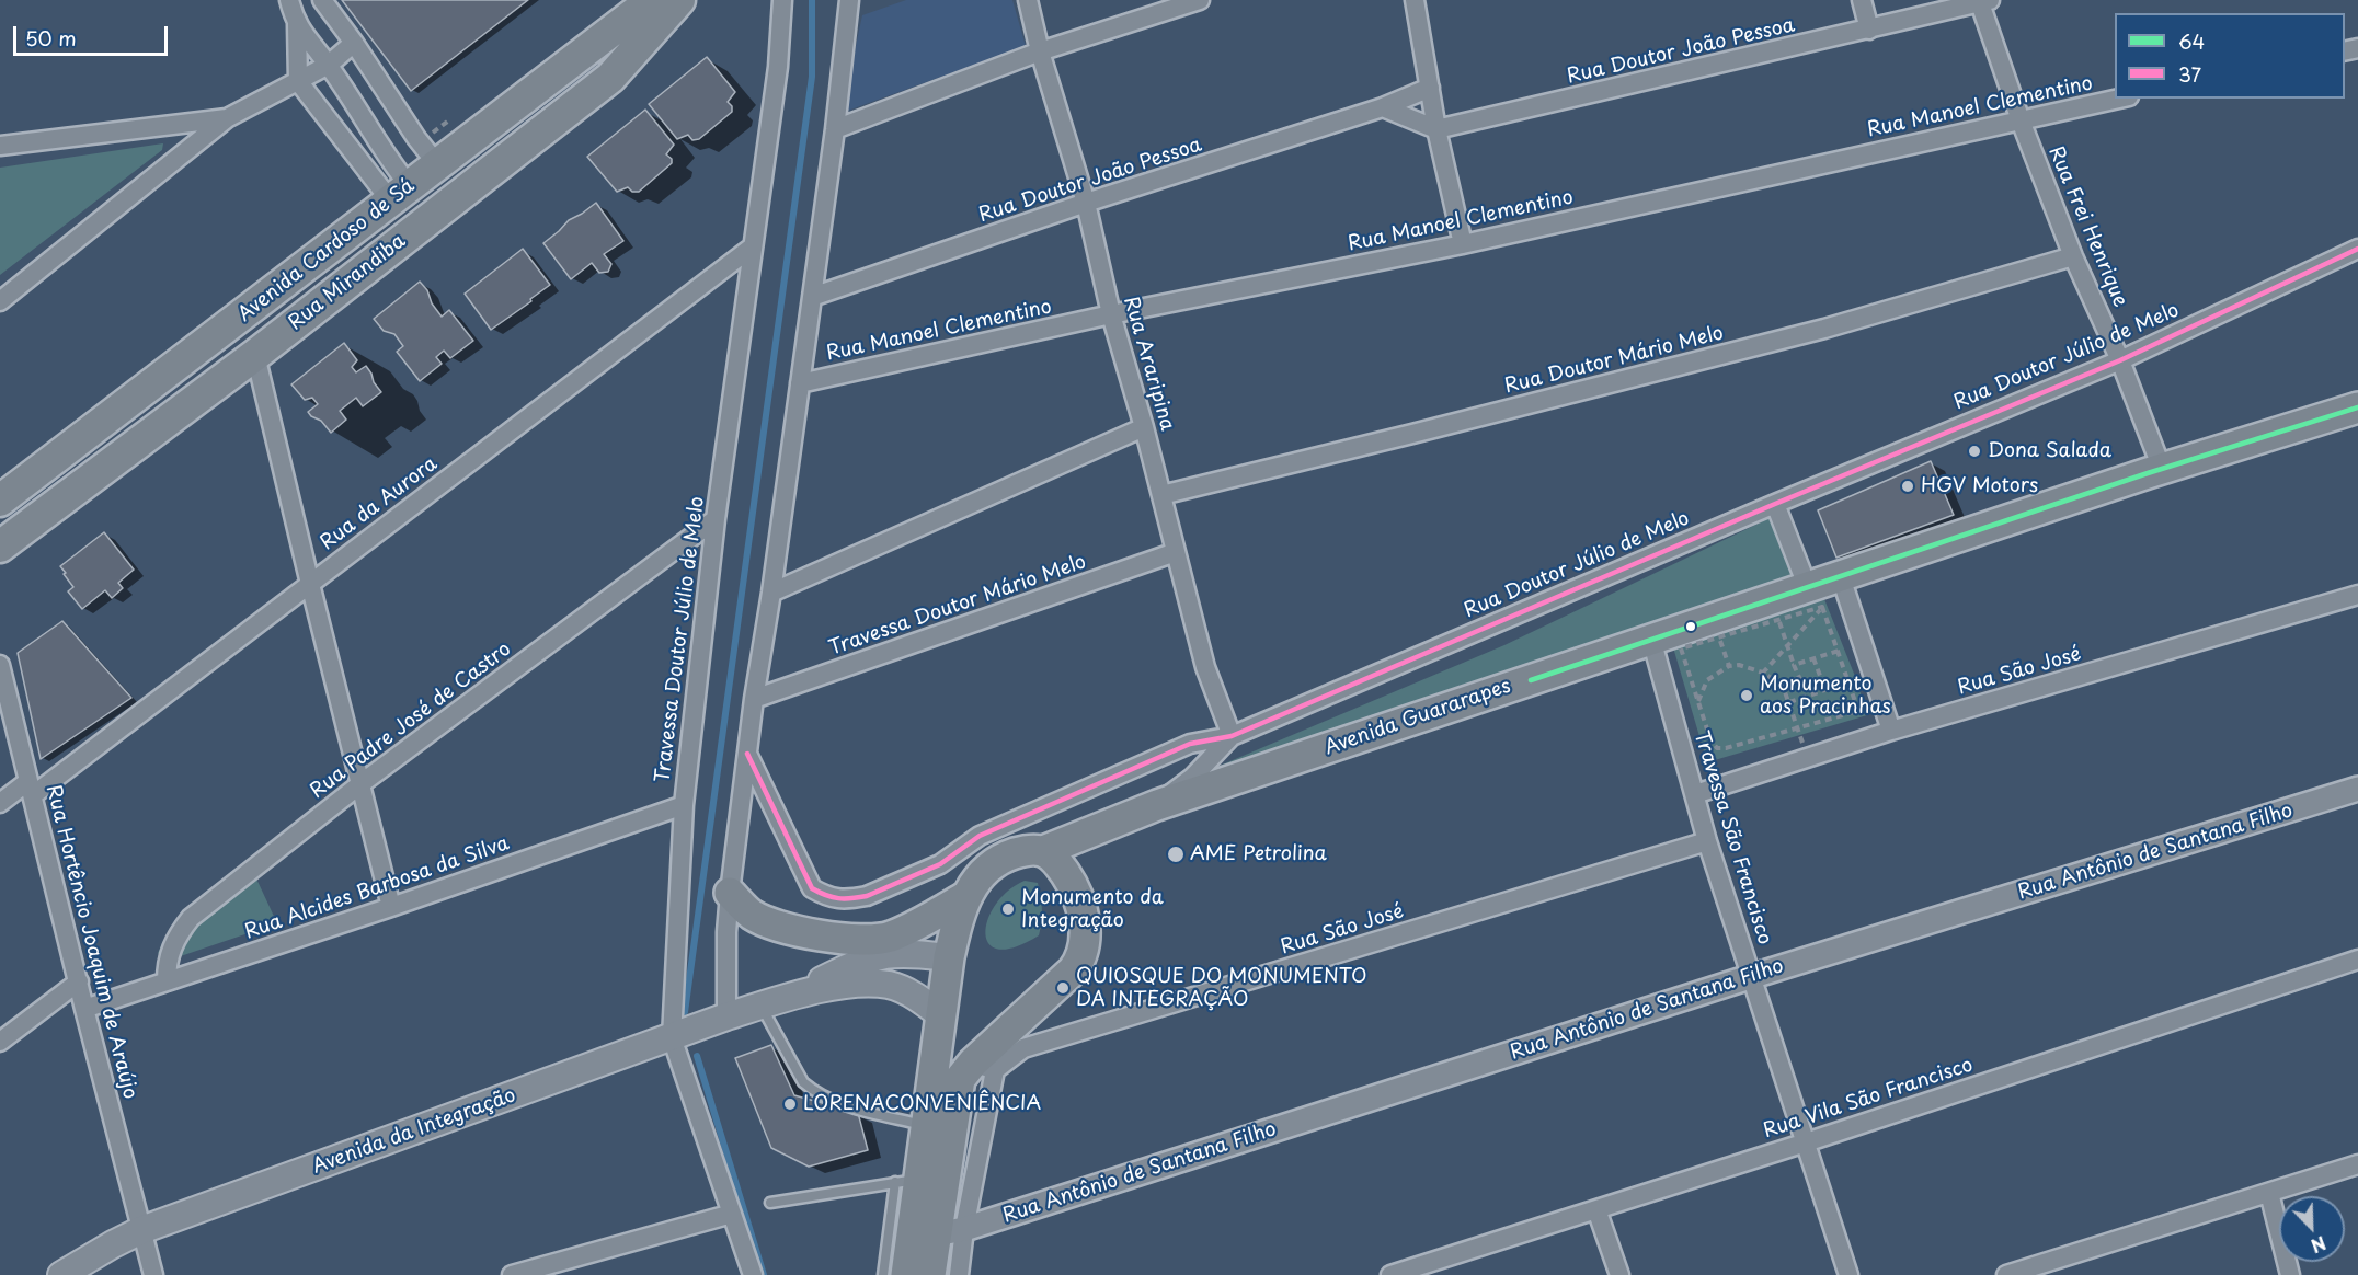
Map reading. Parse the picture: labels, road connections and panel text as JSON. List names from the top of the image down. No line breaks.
{"streets":{"highway":["Avenida Cardoso de Sá","Rua Mirandiba"],"main road":["Avenida Guararapes","Avenida da Integração"],"street":["Rua Doutor João Pessoa","Rua Manoel Clementino","Rua Frei Henrique","Rua Doutor Júlio de Melo","Rua Doutor Mário Melo","Rua Araripina","Rua da Aurora","Travessa Doutor Mário Melo","Travessa Doutor Júlio de Melo","Rua São José","Rua Padre José de Castro","Travessa São Francisco","Rua Antônio de Santana Filho","Rua Alcides Barbosa da Silva","Rua Hortêncio Joaquim de Araújo","Rua Vila São Francisco"]},"crossings":[["Rua Doutor João Pessoa","Rua Frei Henrique"],["Rua Doutor João Pessoa","Rua Araripina"],["Rua Manoel Clementino","Rua Frei Henrique"],["Rua Manoel Clementino","Rua Araripina"],["Rua Frei Henrique","Rua Doutor Júlio de Melo"],["Rua Frei Henrique","Rua Doutor Mário Melo"],["Rua Frei Henrique","Avenida Guararapes"],["Rua Doutor Júlio de Melo","Rua Araripina"],["Rua Doutor Mário Melo","Rua Araripina"],["Rua Araripina","Travessa Doutor Mário Melo"],["Rua da Aurora","Travessa Doutor Júlio de Melo"],["Rua da Aurora","Rua Hortêncio Joaquim de Araújo"],["Travessa Doutor Júlio de Melo","Rua Padre José de Castro"],["Travessa Doutor Júlio de Melo","Rua Alcides Barbosa da Silva"],["Travessa Doutor Júlio de Melo","Avenida da Integração"],["Rua São José","Travessa São Francisco"],["Avenida Guararapes","Travessa São Francisco"],["Rua Padre José de Castro","Rua Alcides Barbosa da Silva"],["Travessa São Francisco","Rua Antônio de Santana Filho"],["Travessa São Francisco","Rua Vila São Francisco"],["Rua Alcides Barbosa da Silva","Rua Hortêncio Joaquim de Araújo"],["Rua Hortêncio Joaquim de Araújo","Avenida da Integração"]],"places":["Dona Salada","HGV Motors","Monumento aos Pracinhas","AME Petrolina","Monumento da Integração","QUIOSQUE DO MONUMENTO DA INTEGRAÇÃO","LORENACONVENIÊNCIA"],"lines":["transit line 37","transit line 64"],"legend":["64","37"],"scale_bar":"50 m","north":"bottom right"}
